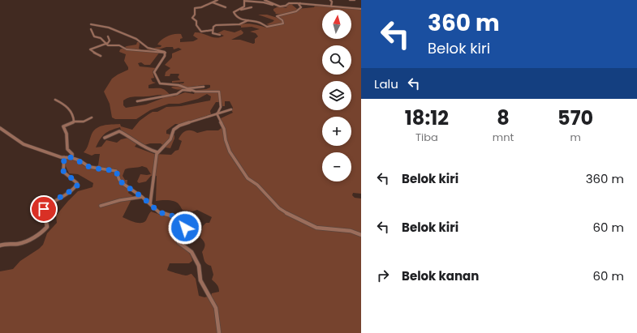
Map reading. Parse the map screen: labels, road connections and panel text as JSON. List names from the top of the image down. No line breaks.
{"north":"top","page":{"turn":["360 m","Belok kiri"],"map_buttons":["+","−"],"then":"Lalu","eta":["18:12","Tiba","8","mnt","570","m"],"list":[{"name":"Belok kiri","value":"360 m"},{"name":"Belok kiri","value":"60 m"},{"name":"Belok kanan","value":"60 m"}]}}
